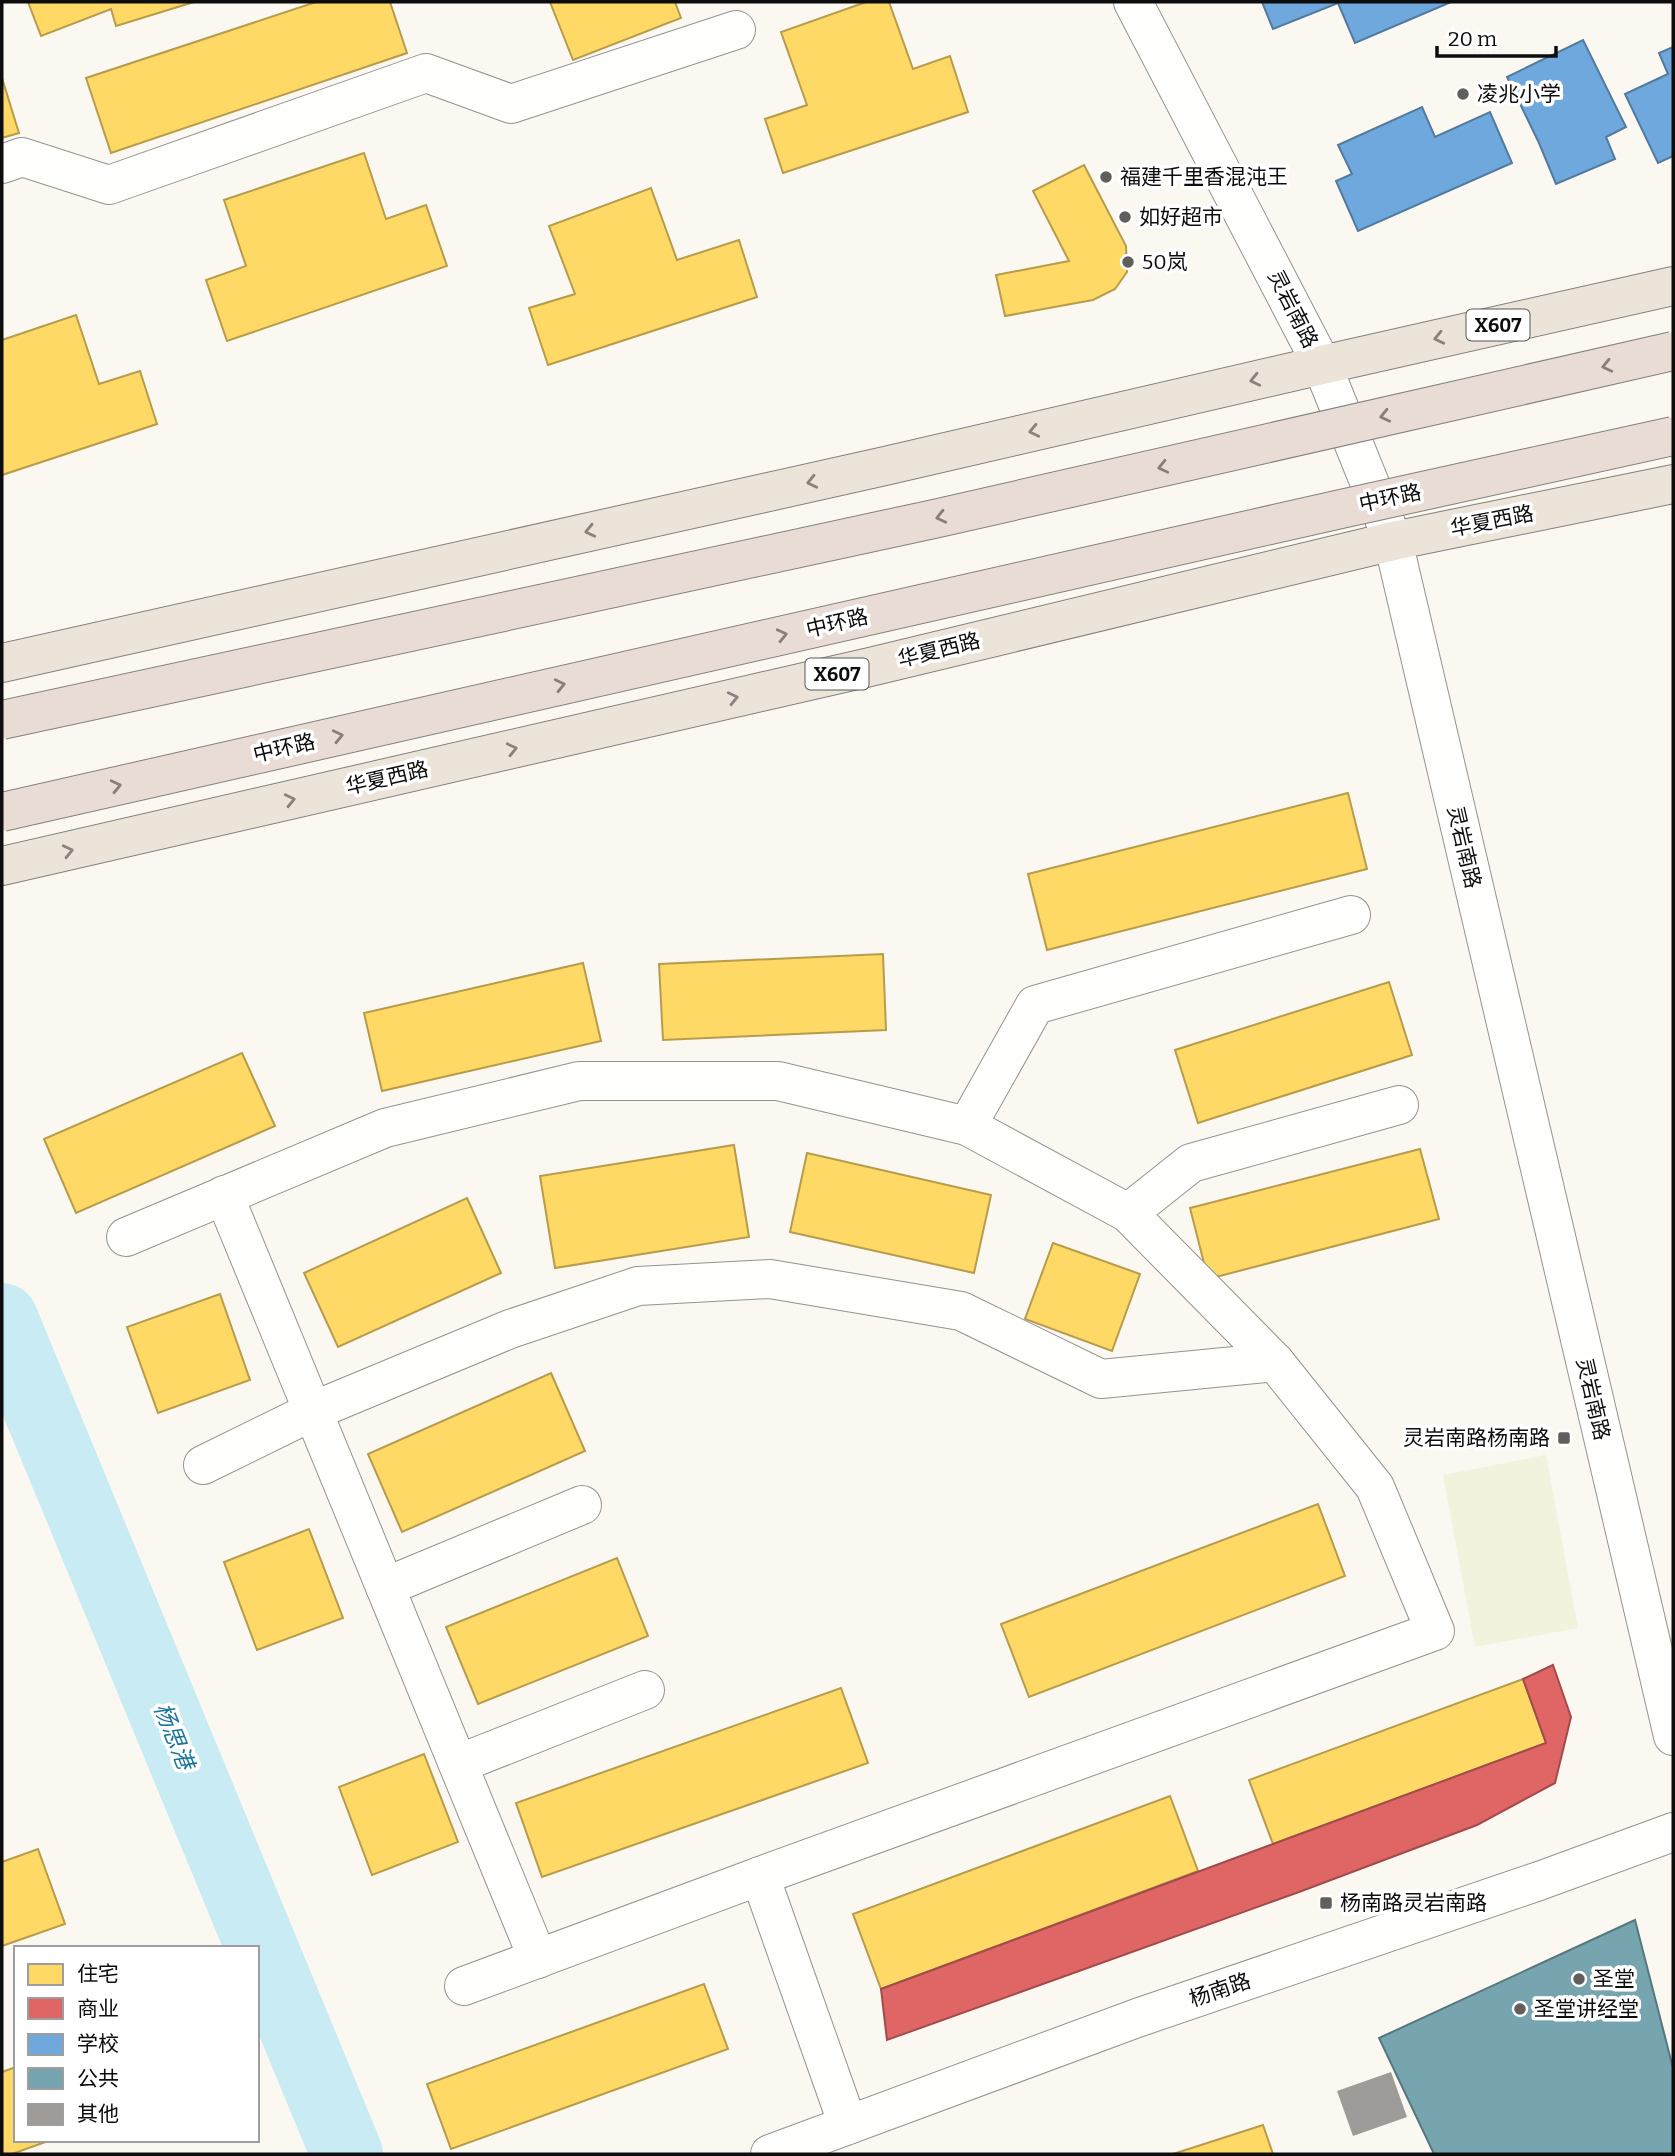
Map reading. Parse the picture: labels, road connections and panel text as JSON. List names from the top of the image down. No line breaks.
{"streets":{"highway":["中环路"],"main road":["X607","华夏西路"],"street":["灵岩南路","杨南路"]},"crossings":[["灵岩南路","X607"],["灵岩南路","华夏西路"]],"water":["杨思港"],"places":{"other":["凌兆小学","福建千里香混沌王","如好超市","50岚","圣堂","圣堂讲经堂"],"transit":["灵岩南路杨南路","杨南路灵岩南路"]},"legend":["住宅","商业","学校","公共","其他"],"scale_bar":"20 m"}
